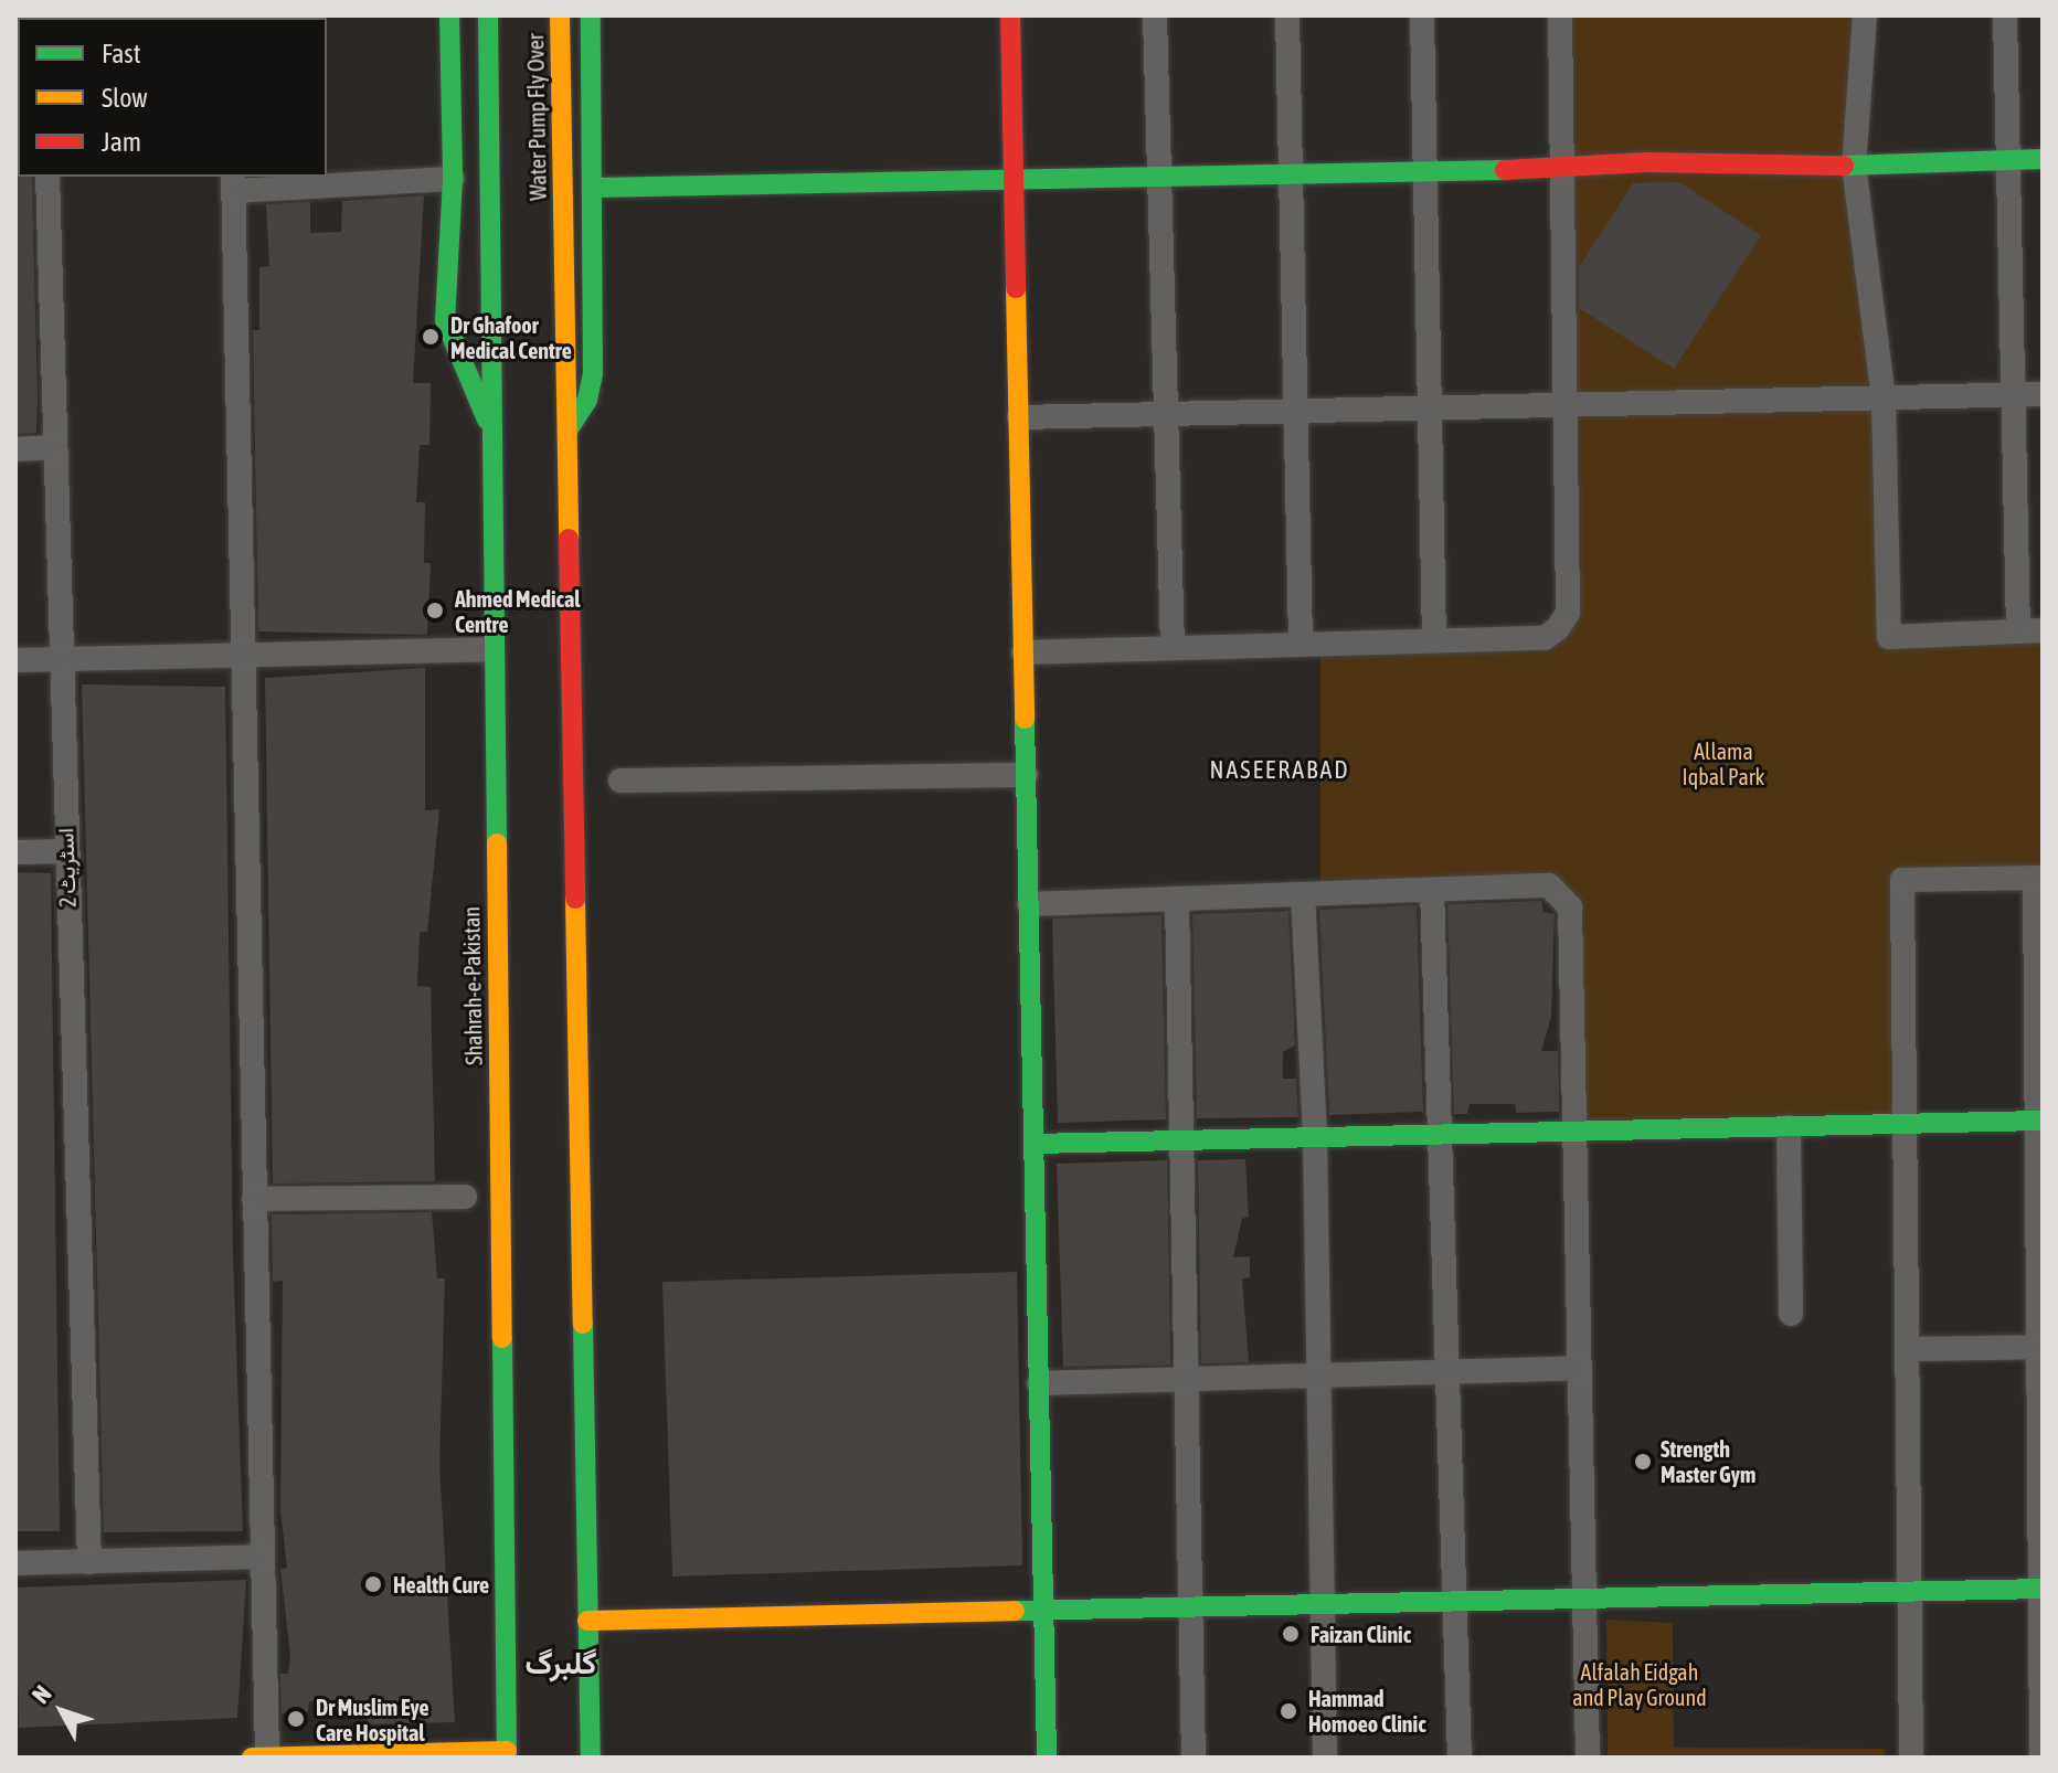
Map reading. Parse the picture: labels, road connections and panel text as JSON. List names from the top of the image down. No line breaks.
{"streets":{"main road":["Water Pump Fly Over","Shahrah-e-Pakistan"],"street":["اسٹریٹ 2"]},"districts":["NASEERABAD","گلبرگ"],"parks":["Allama Iqbal Park","Alfalah Eidgah and Play Ground"],"places":["Dr Ghafoor Medical Centre","Ahmed Medical Centre","Strength Master Gym","Health Cure","Faizan Clinic","Hammad Homoeo Clinic","Dr Muslim Eye Care Hospital"],"legend":["Fast","Slow","Jam"],"north":"top left"}
